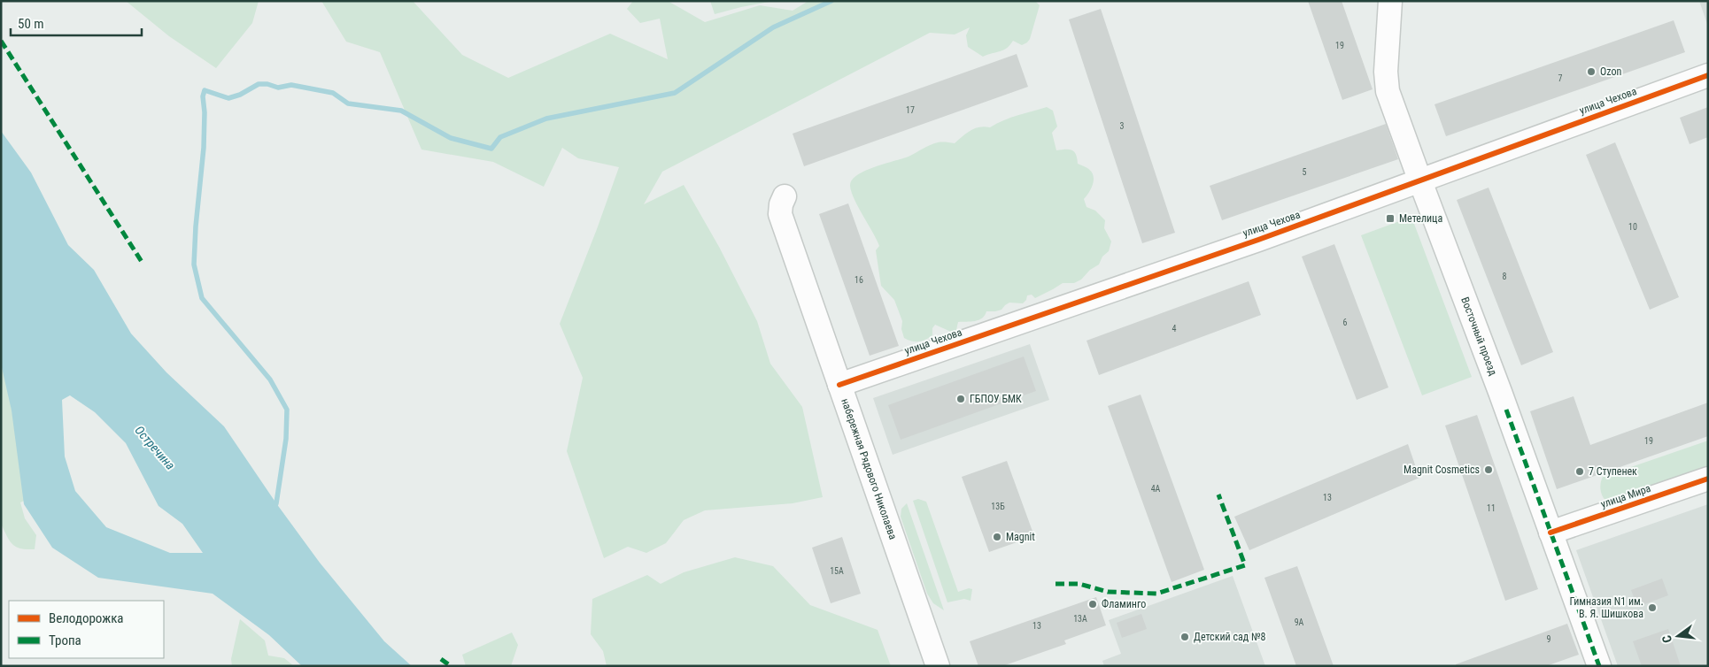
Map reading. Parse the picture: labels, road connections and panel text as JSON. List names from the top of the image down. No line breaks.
{"streets":{"street":["улица Чехова","Восточный проезд","набережная Рядового Николаева","улица Мира"]},"crossings":[["улица Чехова","Восточный проезд"],["улица Чехова","набережная Рядового Николаева"],["Восточный проезд","улица Мира"]],"water":["Остречина"],"places":{"other":["Ozon","ГБПОУ БМК","Magnit Cosmetics","7 Ступенек","Magnit","Фламинго","Гимназия N1 им. В. Я. Шишкова","Детский сад №8"],"transit":["Метелица"]},"house_numbers":["19","7","17","3","5","10","8","16","6","4","19","4А","13","13Б","11","15А","13А","9А","13","9"],"legend":["Велодорожка","Тропа"],"scale_bar":"50 m","north":"left"}
